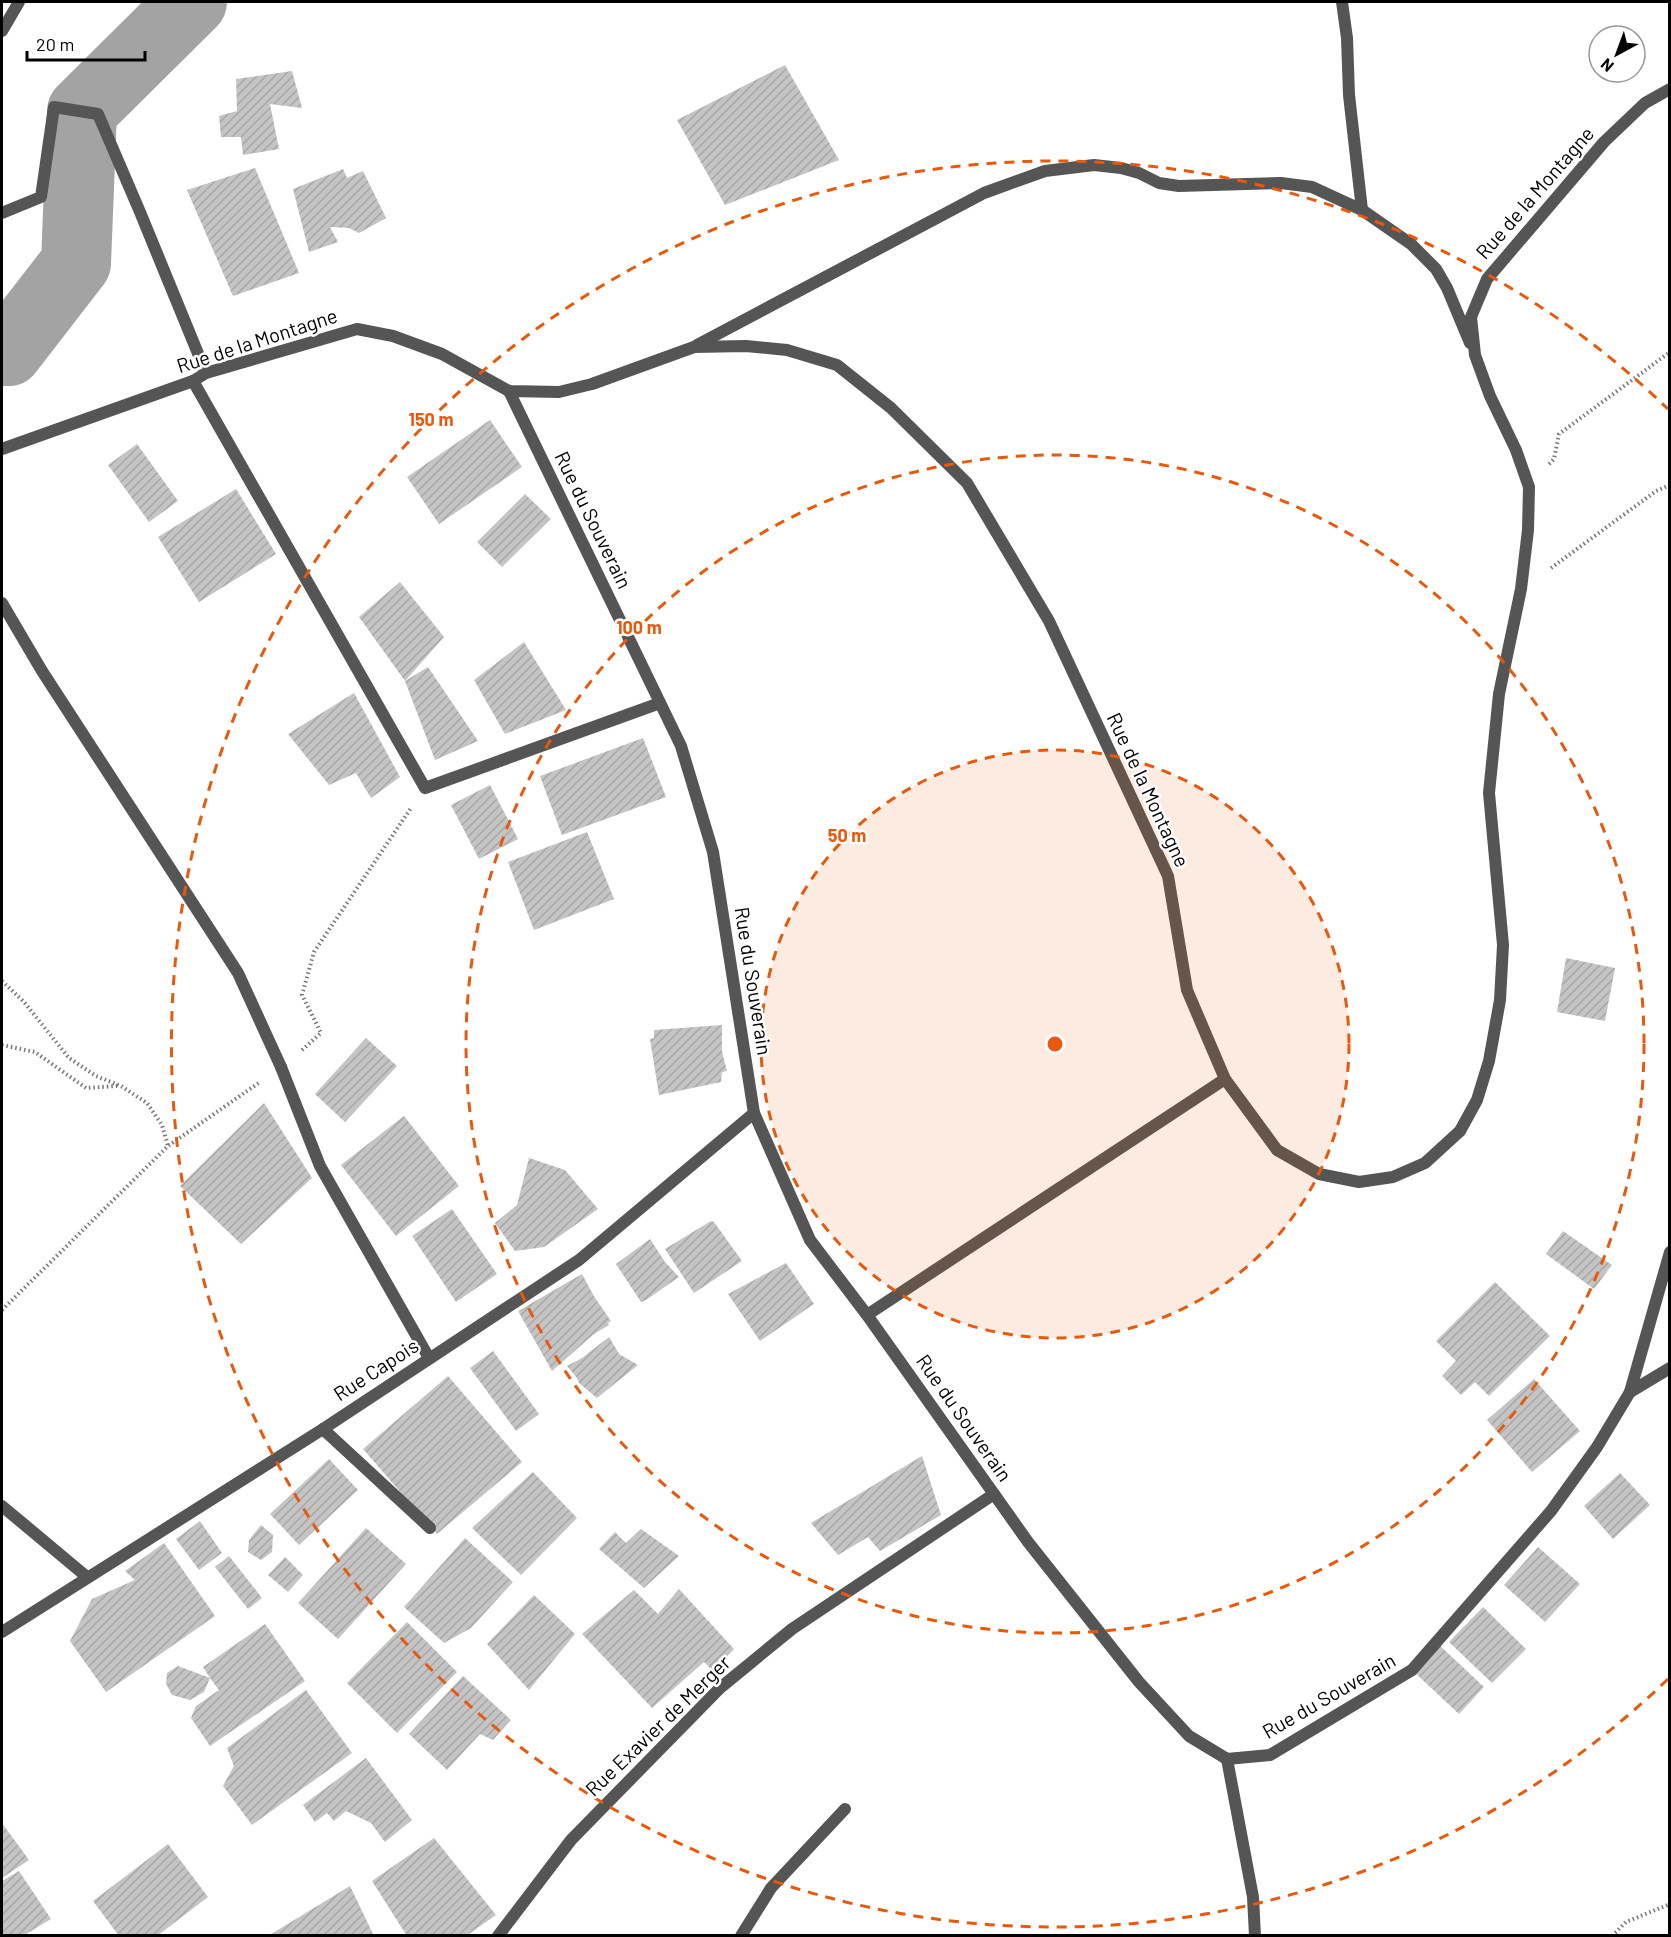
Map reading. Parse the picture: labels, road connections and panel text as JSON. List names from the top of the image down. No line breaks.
{"streets":{"street":["Rue de la Montagne","Rue du Souverain","Rue Capois","Rue Exavier de Merger"]},"crossings":[["Rue de la Montagne","Rue du Souverain"],["Rue du Souverain","Rue Capois"],["Rue du Souverain","Rue Exavier de Merger"]],"scale_bar":"20 m","north":"bottom left","rings":["150 m","100 m","50 m"]}
